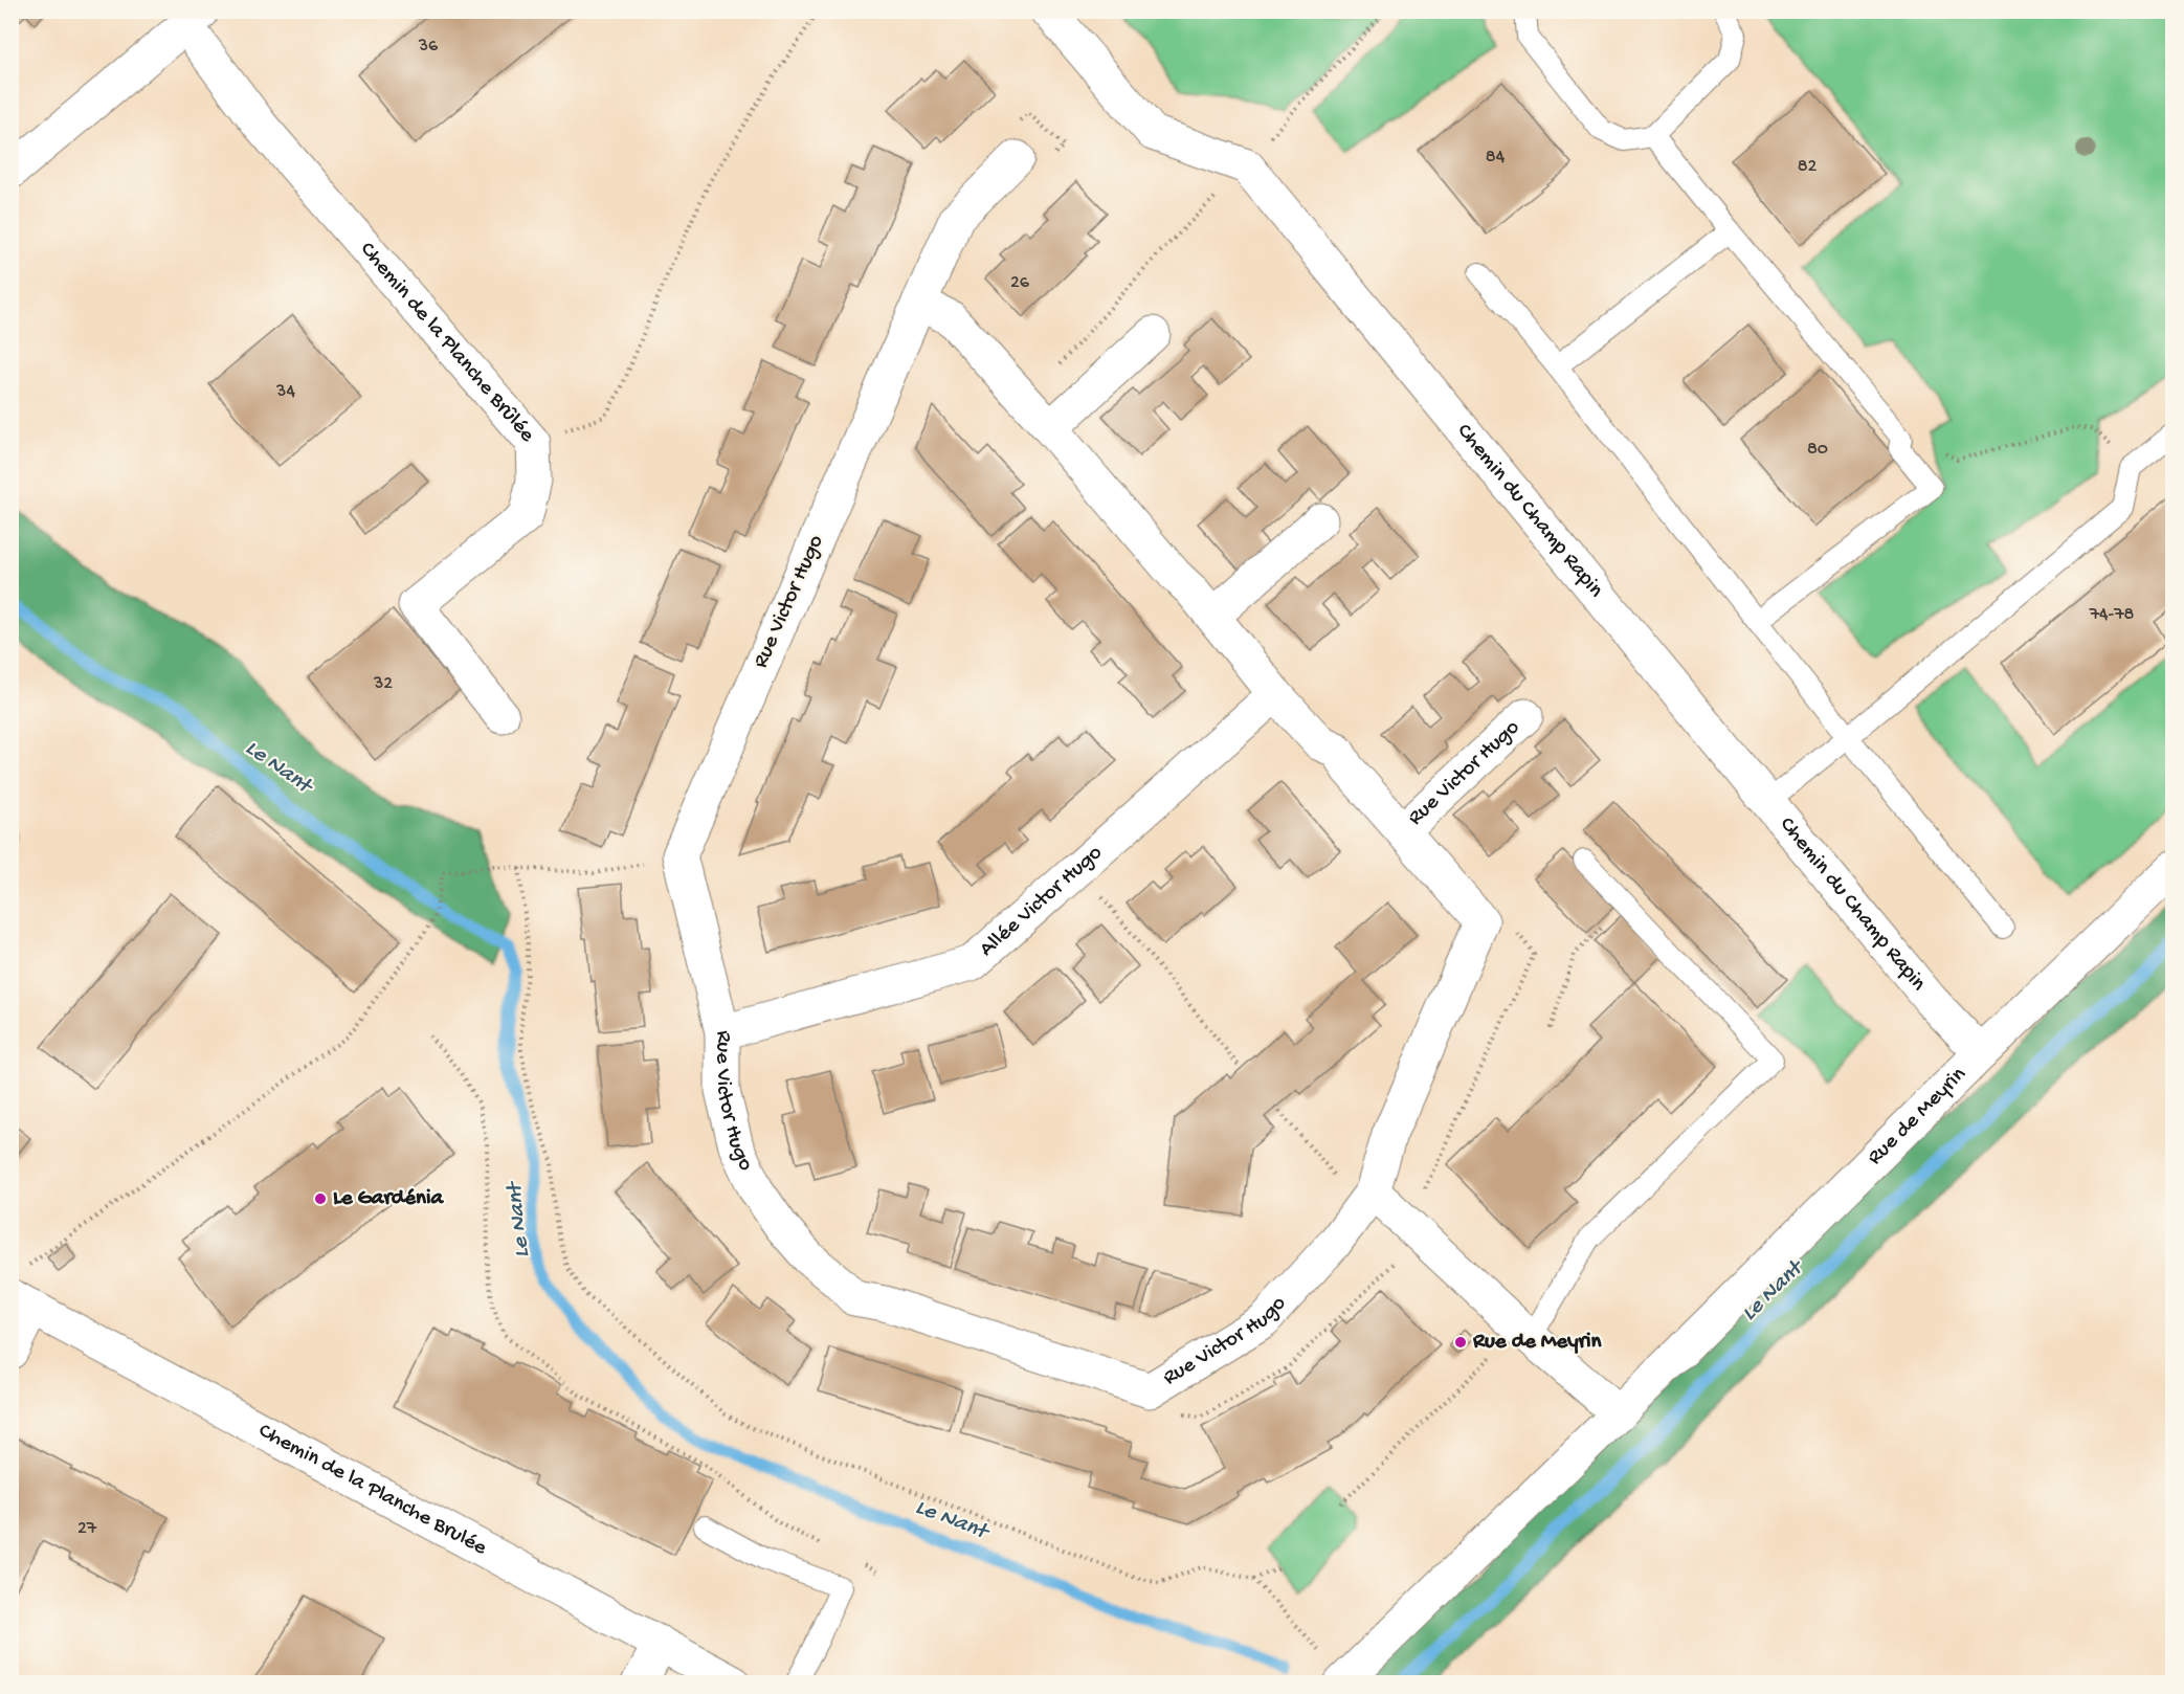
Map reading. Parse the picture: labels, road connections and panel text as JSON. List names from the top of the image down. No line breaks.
{"streets":{"street":["Chemin de la Planche Brûlée","Chemin du Champ Rapin","Rue Victor Hugo","Allée Victor Hugo","Rue de Meyrin","Chemin de la Planche Brulée"]},"crossings":[["Chemin du Champ Rapin","Rue de Meyrin"],["Rue Victor Hugo","Allée Victor Hugo"]],"water":["Le Nant"],"places":["Le Gardénia","Rue de Meyrin"],"house_numbers":["36","84","82","26","34","80","74-78","32","27"]}
